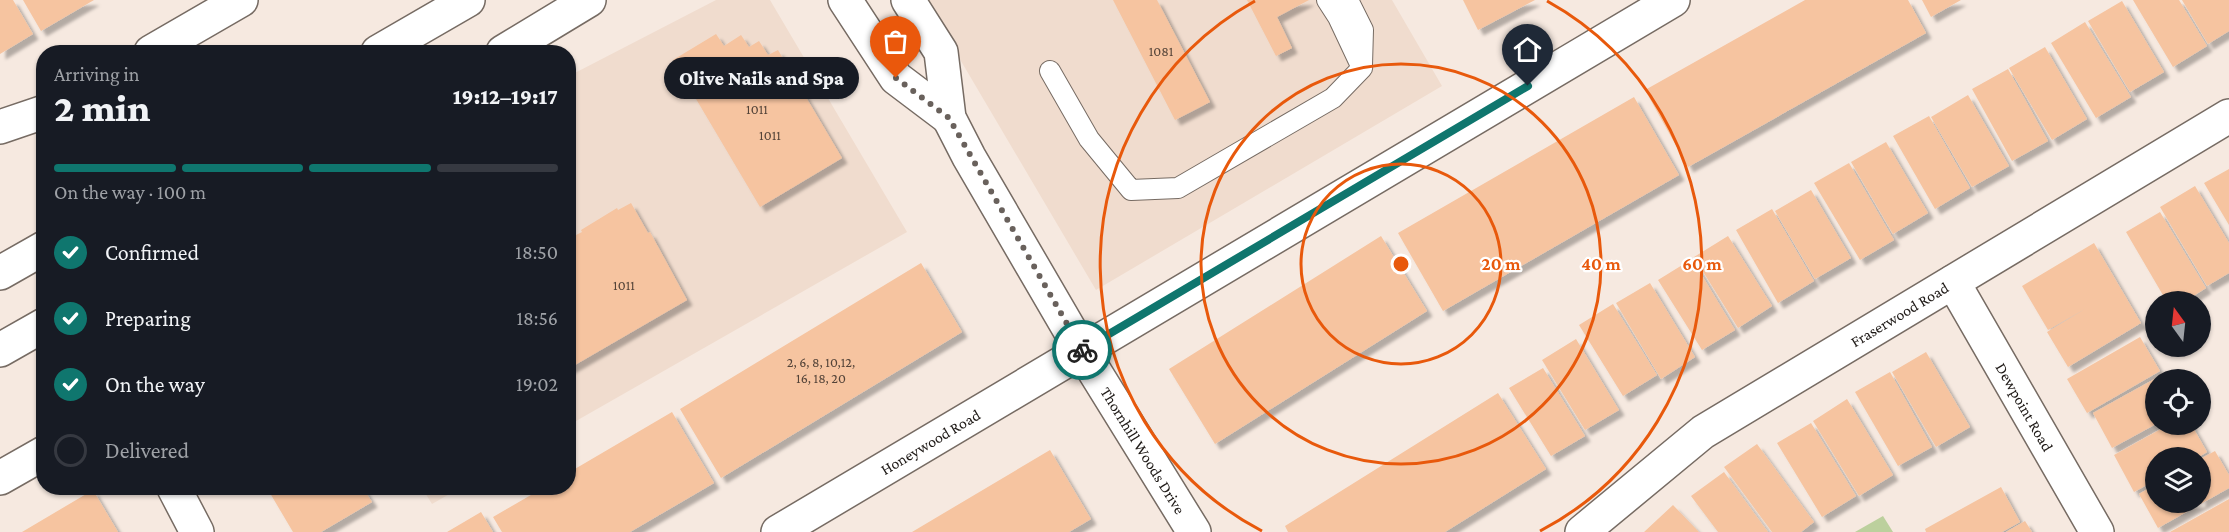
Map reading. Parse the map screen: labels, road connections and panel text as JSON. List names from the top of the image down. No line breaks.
{"streets":{"street":["Fraserwood Road","Dewpoint Road","Honeywood Road","Thornhill Woods Drive"]},"crossings":[["Fraserwood Road","Dewpoint Road"],["Honeywood Road","Thornhill Woods Drive"]],"places":["Olive Nails and Spa"],"house_numbers":["1081","1011","1011","1011","2, 6, 8, 10,12, 16, 18, 20"],"north":"top","page":{"heading":["2 min","Arriving in","19:12–19:17"],"bubble":"Olive Nails and Spa","bar":"On the way · 100 m","list":[["Confirmed","18:50"],["Preparing","18:56"],["On the way","19:02"],"Delivered"]},"rings":["20 m","40 m","60 m"]}
